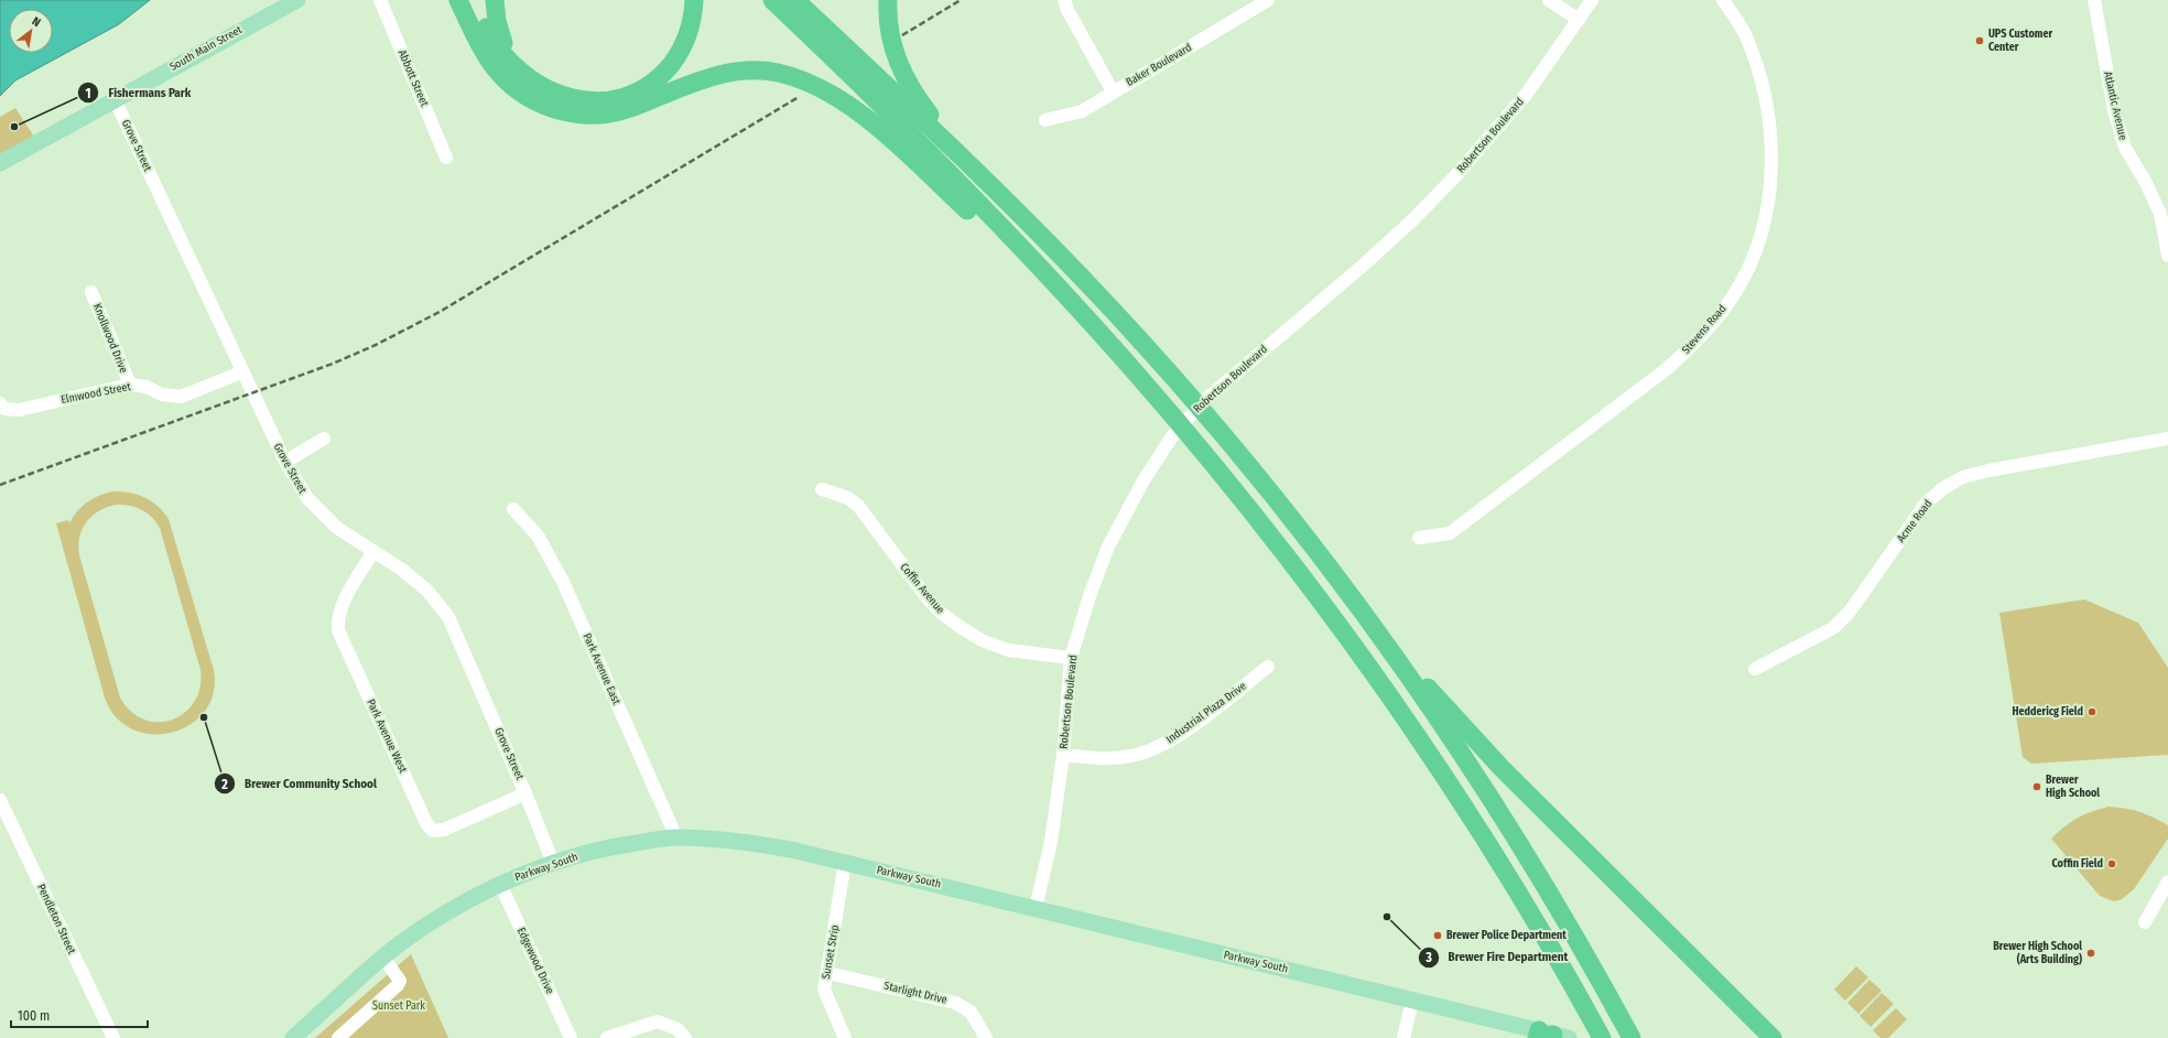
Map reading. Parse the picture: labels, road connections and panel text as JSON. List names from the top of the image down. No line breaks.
{"streets":{"main road":["South Main Street","Parkway South"],"street":["Baker Boulevard","Abbott Street","Atlantic Avenue","Robertson Boulevard","Grove Street","Stevens Road","Knollwood Drive","Elmwood Street","Acme Road","Coffin Avenue","Park Avenue East","Industrial Plaza Drive","Park Avenue West","Pendleton Street","Sunset Strip","Edgewood Drive","Starlight Drive"]},"crossings":[["South Main Street","Grove Street"],["Robertson Boulevard","Coffin Avenue"],["Robertson Boulevard","Industrial Plaza Drive"],["Robertson Boulevard","Parkway South"],["Grove Street","Elmwood Street"],["Grove Street","Park Avenue West"],["Grove Street","Parkway South"],["Knollwood Drive","Elmwood Street"],["Park Avenue East","Parkway South"],["Parkway South","Sunset Strip"],["Parkway South","Edgewood Drive"],["Sunset Strip","Starlight Drive"]],"parks":["Sunset Park"],"places":["UPS Customer Center","Fishermans Park","Heddericg Field","Brewer Community School","Brewer High School","Coffin Field","Brewer Fire Department","Brewer Police Department","Brewer High School (Arts Building)"],"scale_bar":"100 m","north":"top right"}
